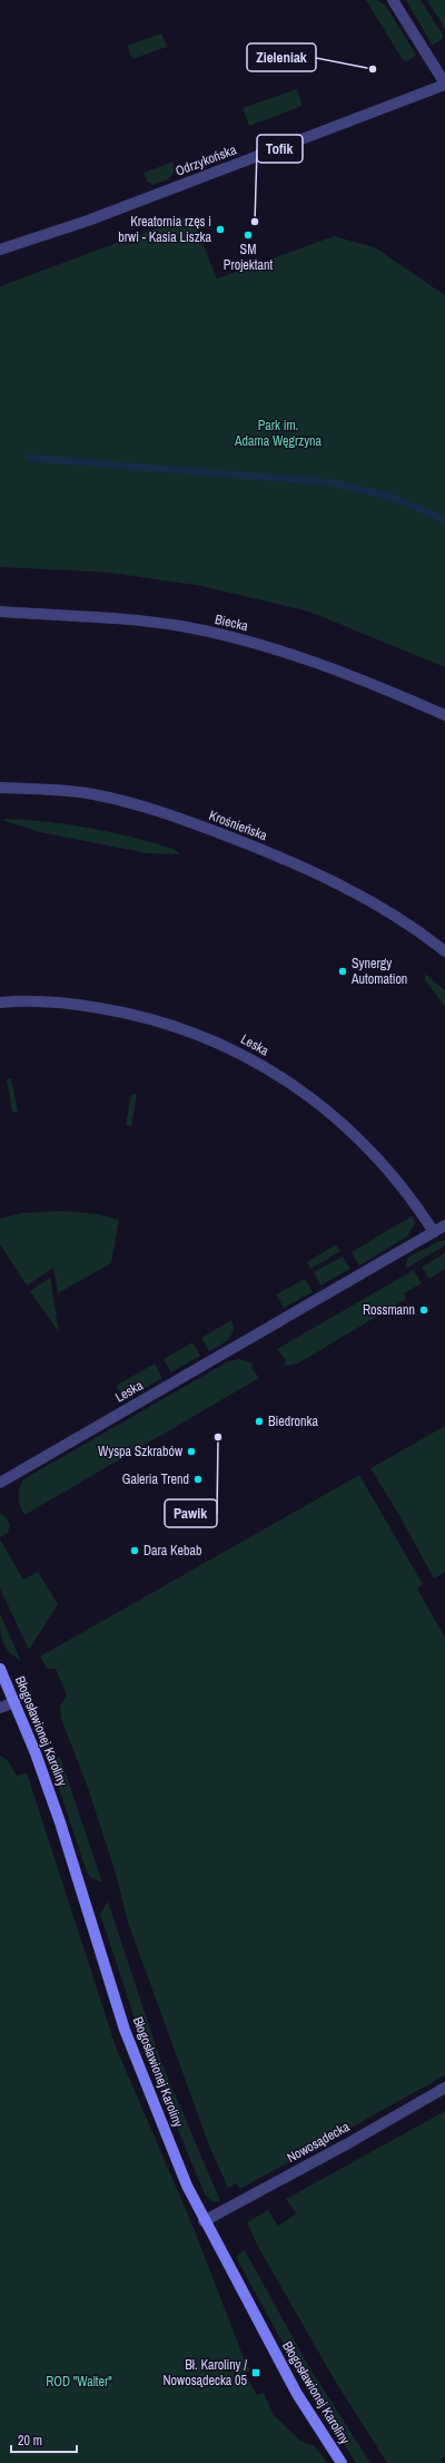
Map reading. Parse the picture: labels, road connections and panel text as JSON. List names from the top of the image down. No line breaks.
{"streets":{"street":["Odrzykońska","Biecka","Krośnieńska","Leska","Błogosławionej Karoliny","Nowosądecka"]},"crossings":[["Błogosławionej Karoliny","Nowosądecka"]],"parks":["Park im. Adama Węgrzyna","ROD \"Walter\""],"places":{"other":["Zieleniak","Tofik","Kreatornia rzęs i brwi - Kasia Liszka","SM Projektant","Synergy Automation","Rossmann","Biedronka","Pawik","Wyspa Szkrabów","Galeria Trend","Dara Kebab"],"transit":["Bł. Karoliny / Nowosądecka 05"]},"scale_bar":"20 m"}
